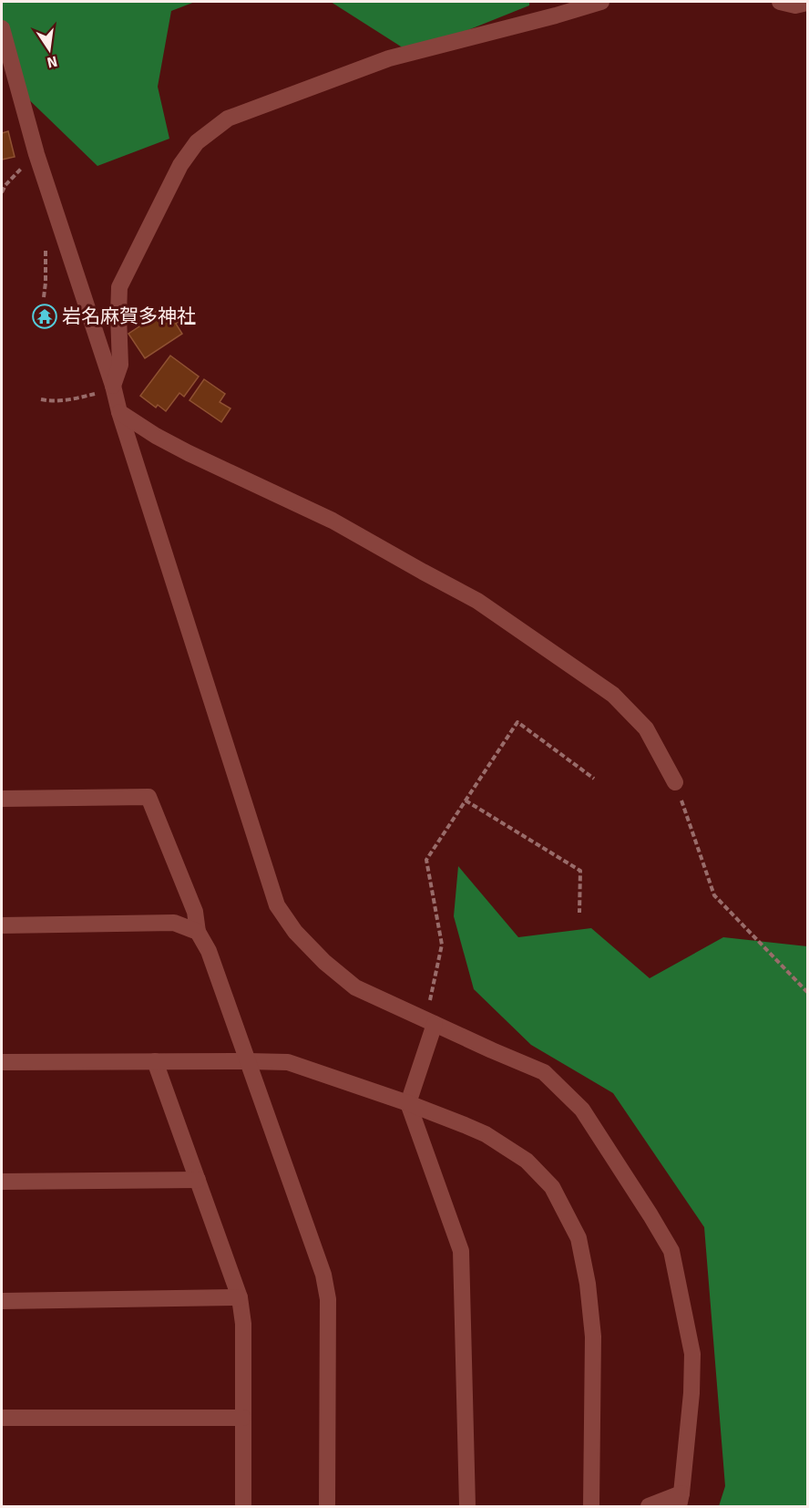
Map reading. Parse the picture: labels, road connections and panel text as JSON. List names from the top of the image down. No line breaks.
{"places":{"temple":["岩名麻賀多神社"]},"north":"bottom"}
